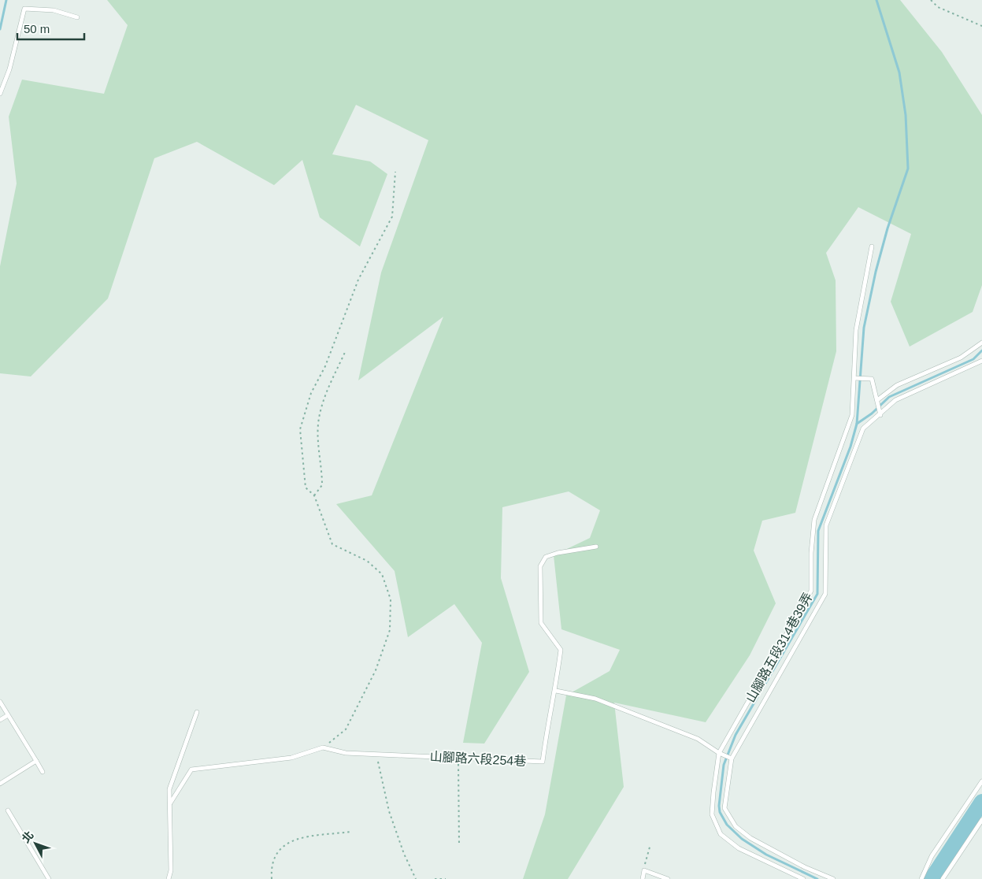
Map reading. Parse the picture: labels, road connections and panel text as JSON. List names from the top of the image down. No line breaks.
{"streets":{"lane":["山腳路五段314巷39弄","山腳路六段254巷"]},"scale_bar":"50 m","north":"top left"}
